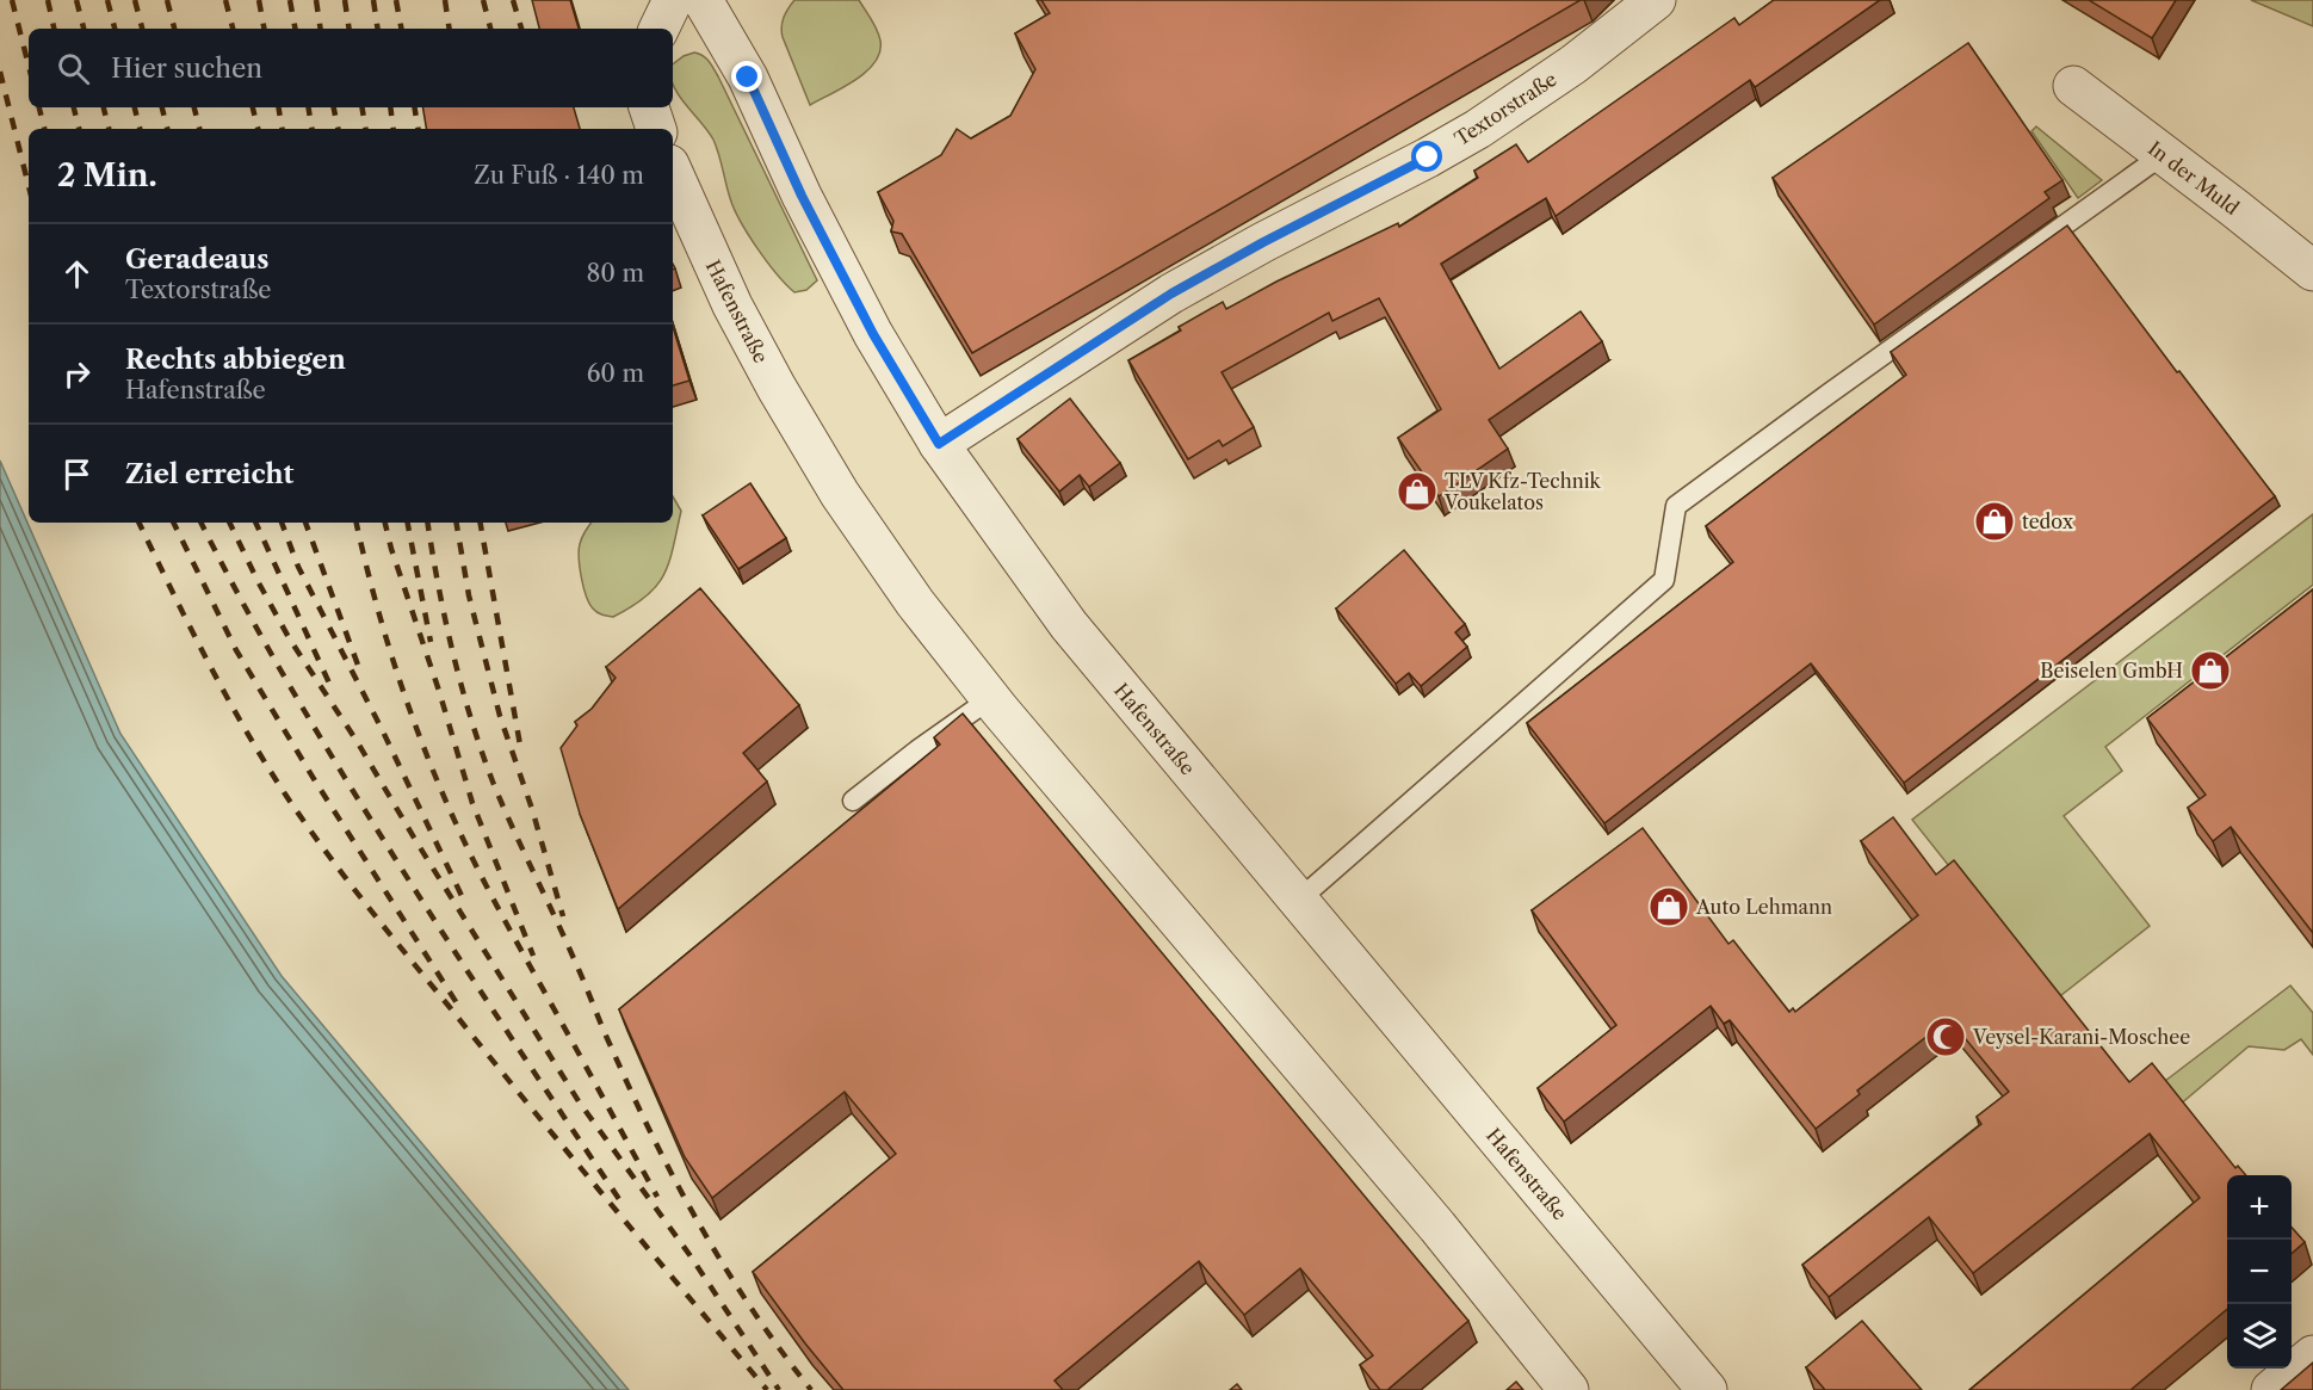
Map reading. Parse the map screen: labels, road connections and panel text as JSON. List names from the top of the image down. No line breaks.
{"streets":{"street":["Textorstraße","In der Muld","Hafenstraße"]},"crossings":[["Textorstraße","Hafenstraße"]],"places":{"shop":["TLV Kfz-Technik Voukelatos","tedox","Beiselen GmbH","Auto Lehmann"],"mosque":["Veysel-Karani-Moschee"]},"page":{"search":"Hier suchen","heading":["2 Min.","Zu Fuß · 140 m"],"list":[["Geradeaus","Textorstraße","80 m"],["Rechts abbiegen","Hafenstraße","60 m"],"Ziel erreicht"],"map_buttons":["+","−"]}}
